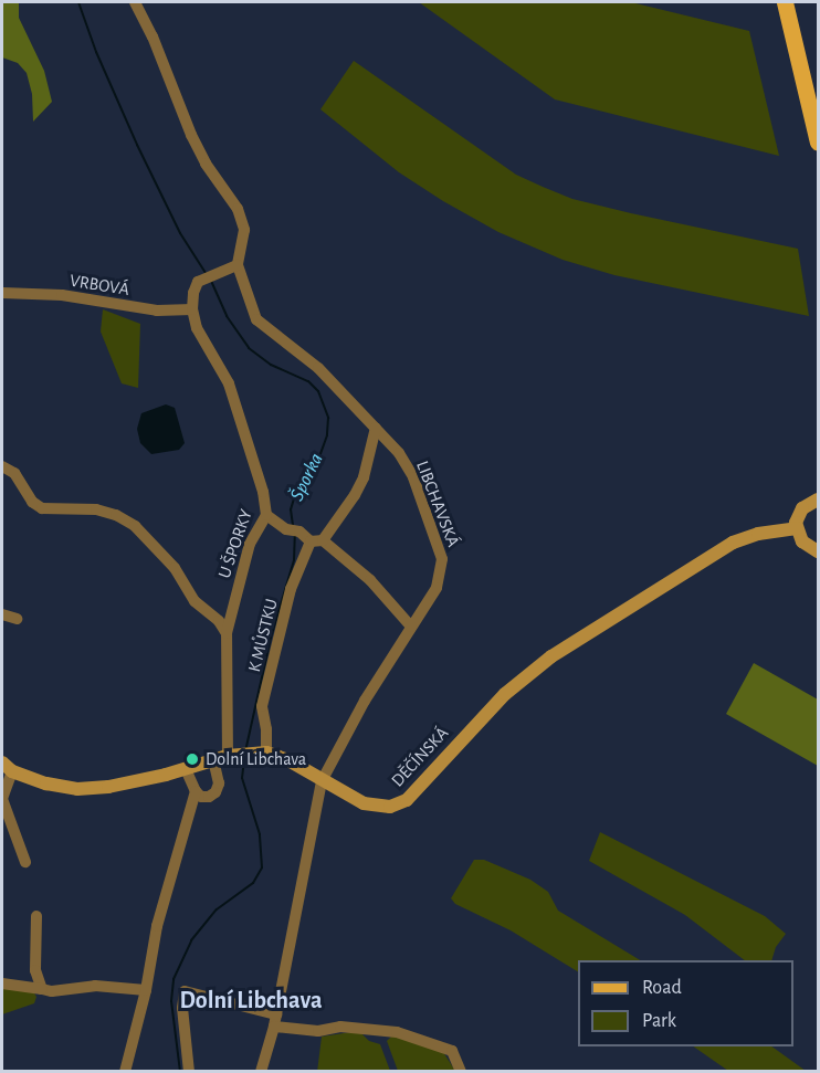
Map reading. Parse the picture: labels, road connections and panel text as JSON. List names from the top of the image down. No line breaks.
{"streets":{"main road":["DĚČÍNSKÁ"],"street":["VRBOVÁ","LIBCHAVSKÁ","U ŠPORKY","K MŮSTKU"]},"crossings":[["VRBOVÁ","U ŠPORKY"],["LIBCHAVSKÁ","DĚČÍNSKÁ"],["K MŮSTKU","DĚČÍNSKÁ"]],"districts":["Dolní Libchava"],"water":["Šporka"],"places":["Dolní Libchava"],"legend":["Road","Park"]}
